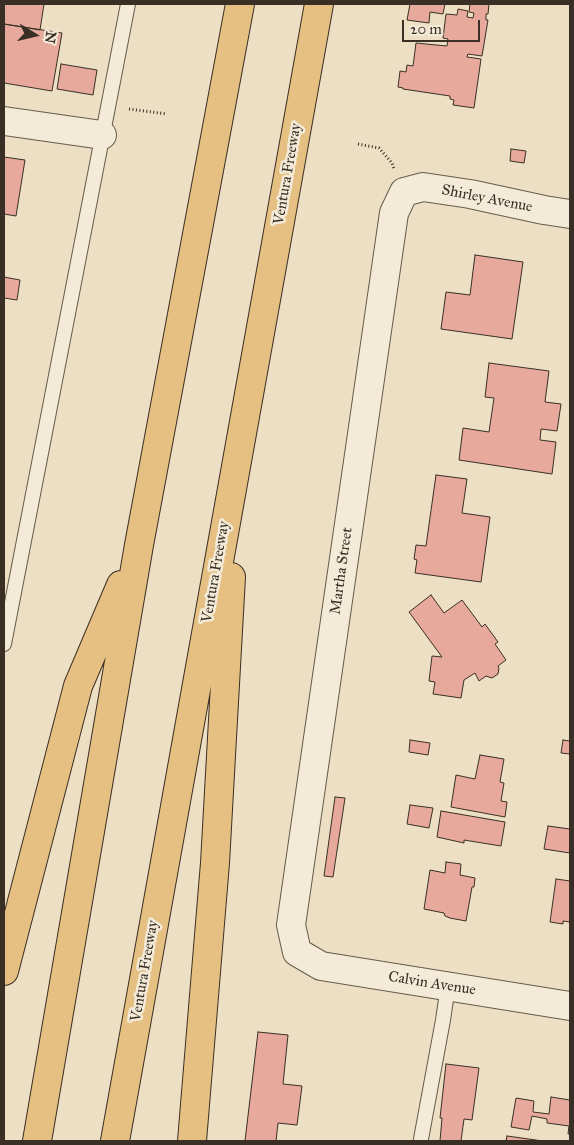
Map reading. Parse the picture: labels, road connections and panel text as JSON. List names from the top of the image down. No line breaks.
{"streets":{"highway":["Ventura Freeway"],"street":["Shirley Avenue","Martha Street","Calvin Avenue"]},"crossings":[["Shirley Avenue","Martha Street"],["Martha Street","Calvin Avenue"]],"scale_bar":"20 m","north":"right"}
